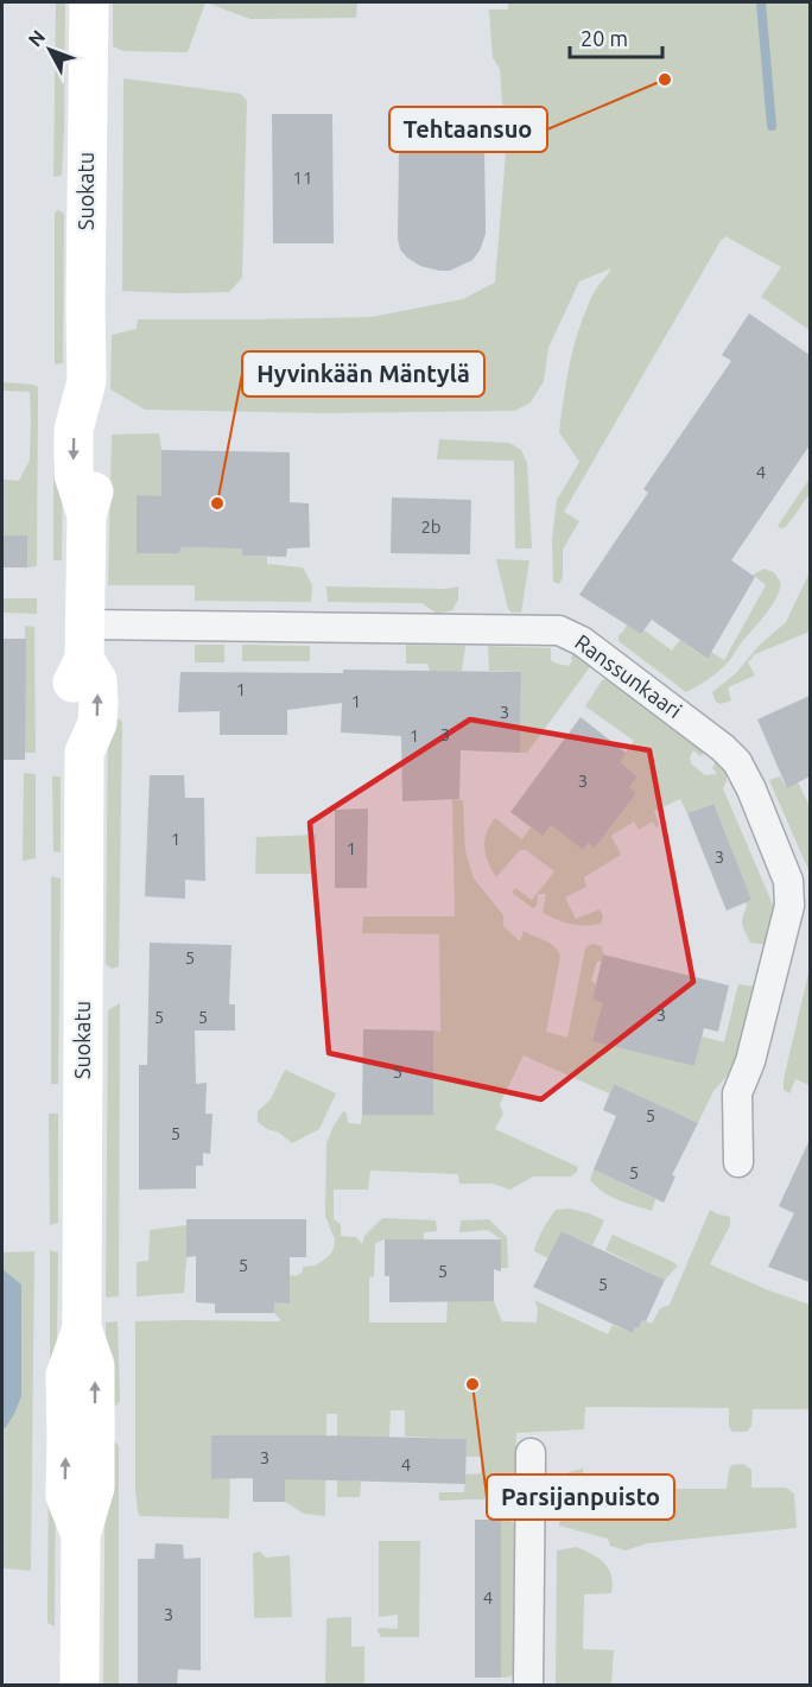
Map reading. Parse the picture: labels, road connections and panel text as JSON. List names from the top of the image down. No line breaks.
{"streets":{"street":["Suokatu","Ranssunkaari"]},"crossings":[["Suokatu","Ranssunkaari"]],"one_way":["Suokatu"],"places":["Tehtaansuo","Hyvinkään Mäntylä","Parsijanpuisto"],"house_numbers":["11","4","2b","1","1","3","3","1","3","1","1","3","5","3","5","5","5","5","5","5","5","5","5","3","4","4","3"],"scale_bar":"20 m","north":"top left"}
